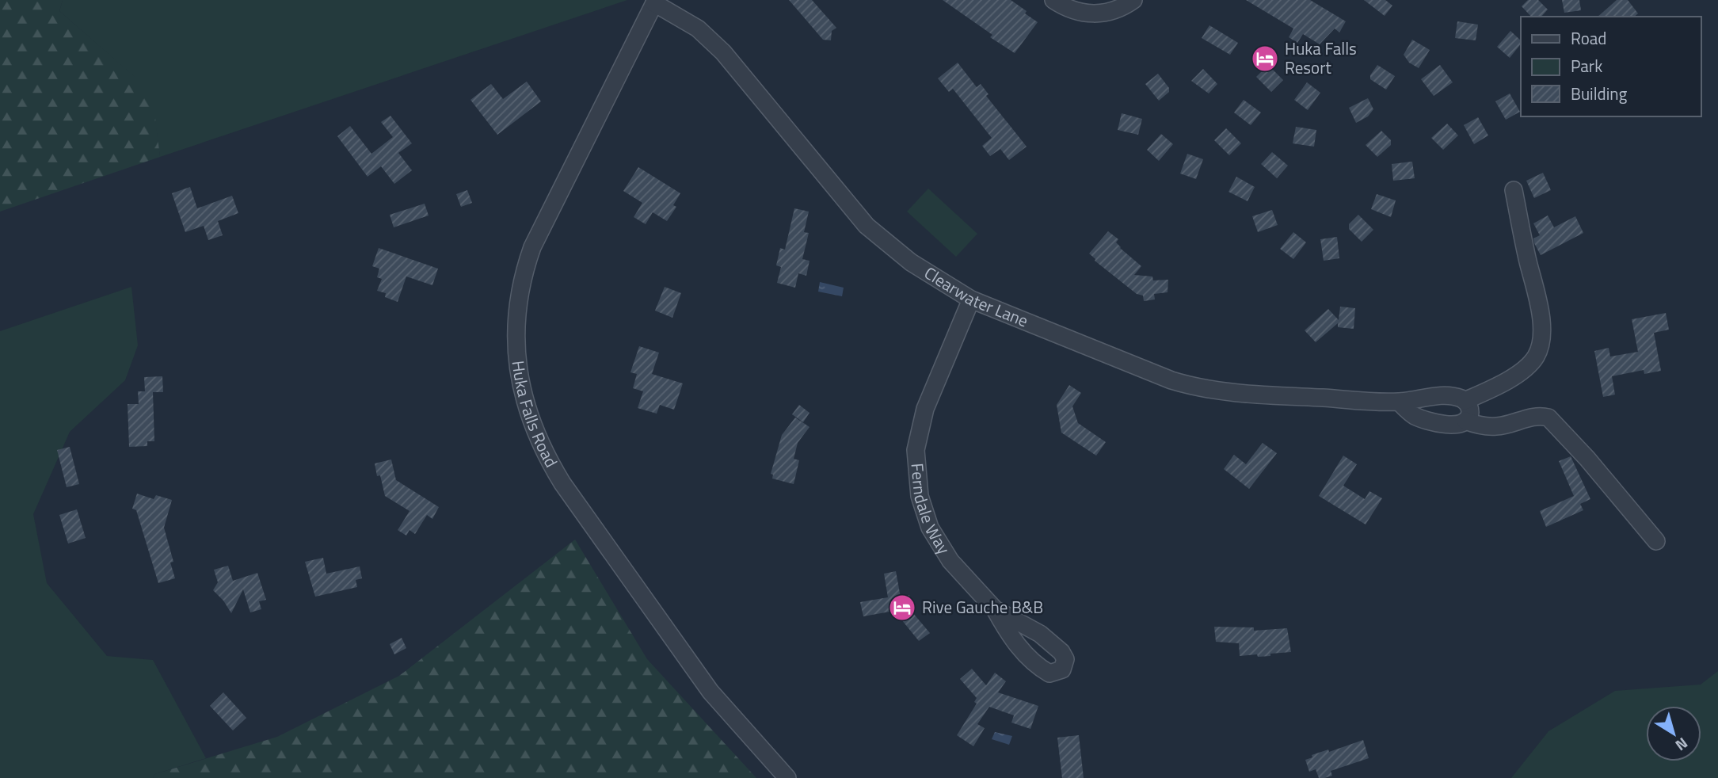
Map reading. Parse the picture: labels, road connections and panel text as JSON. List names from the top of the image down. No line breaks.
{"streets":{"street":["Clearwater Lane","Huka Falls Road","Ferndale Way"]},"crossings":[["Clearwater Lane","Huka Falls Road"],["Clearwater Lane","Ferndale Way"]],"places":{"hotel":["Huka Falls Resort","Rive Gauche B&B"]},"legend":["Road","Park","Building"],"north":"bottom right"}
